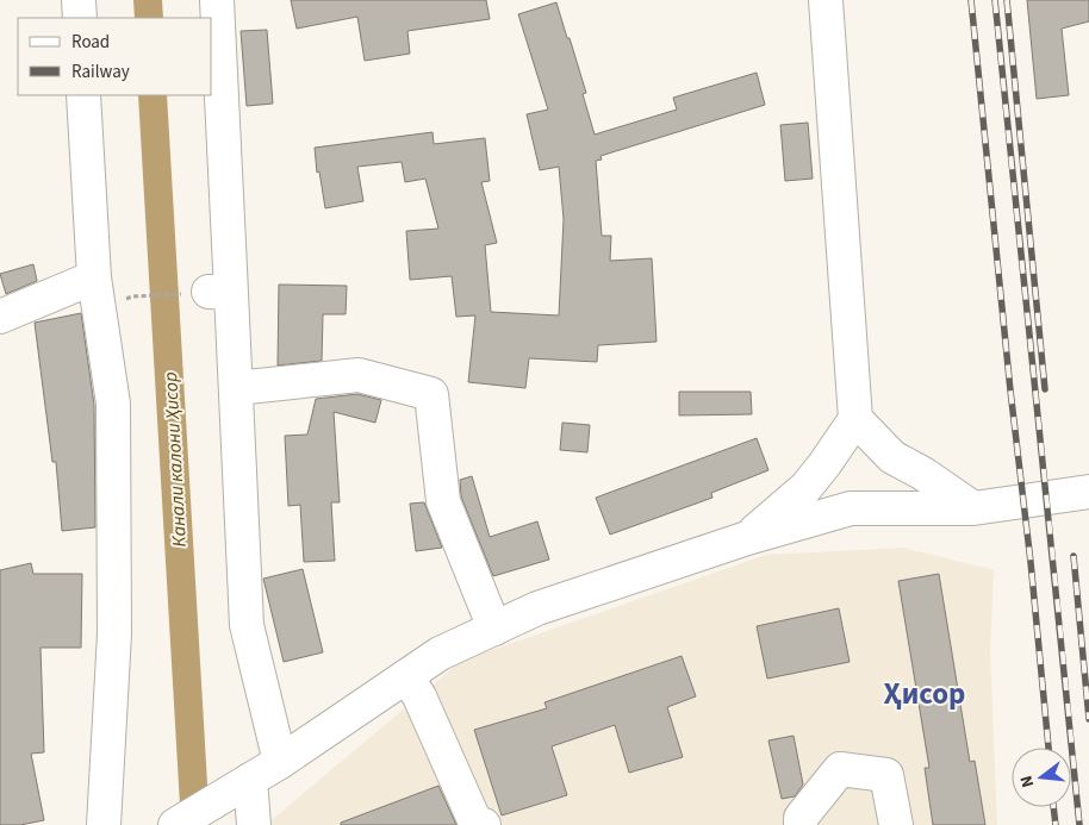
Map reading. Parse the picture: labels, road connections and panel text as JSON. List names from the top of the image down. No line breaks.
{"districts":["Ҳисор"],"water":["Канали калони Ҳисор"],"legend":["Road","Railway"],"north":"left"}
